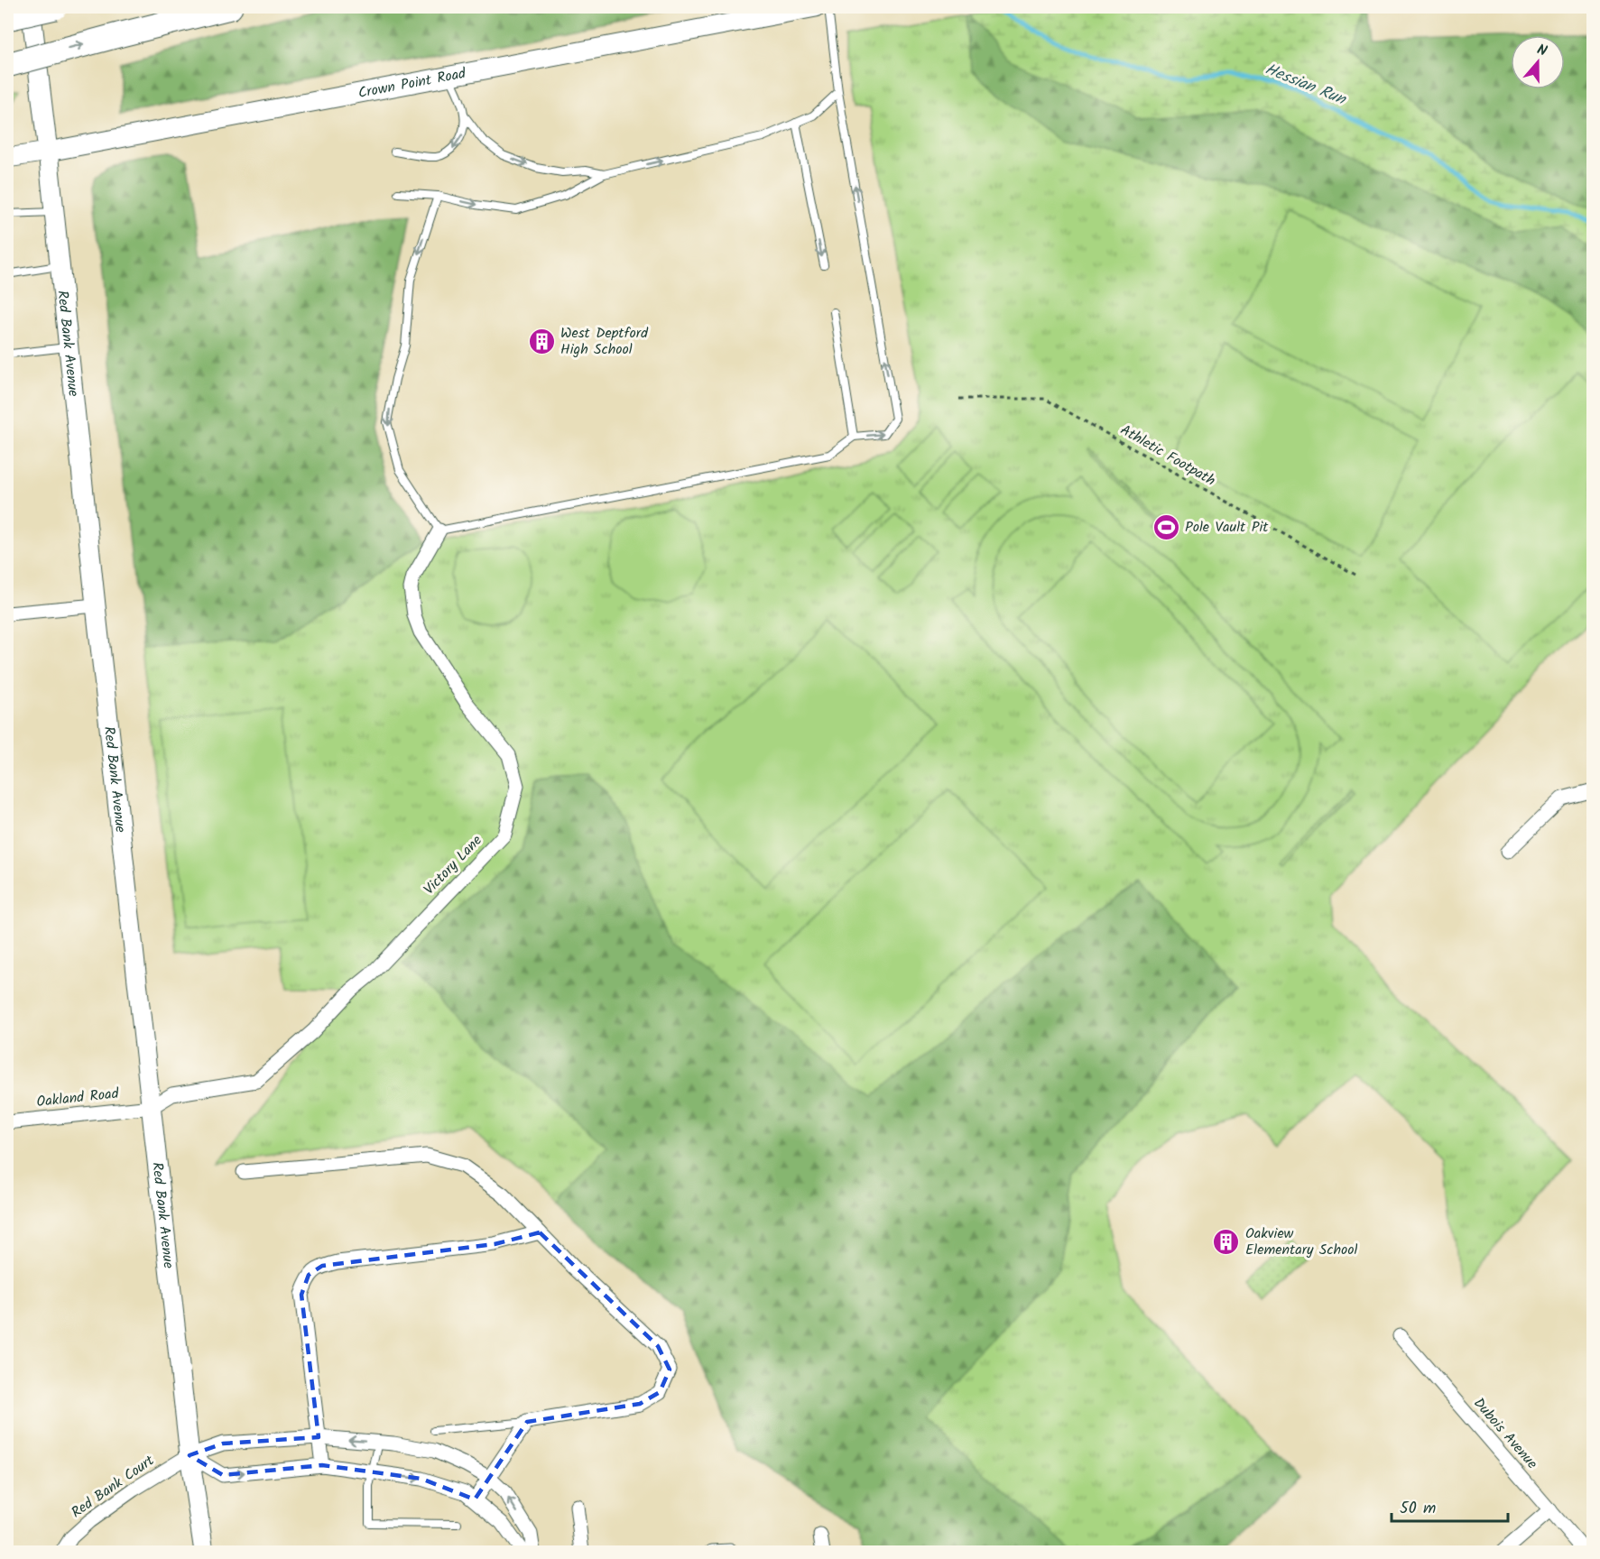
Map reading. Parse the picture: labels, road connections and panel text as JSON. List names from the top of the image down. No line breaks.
{"streets":{"street":["Crown Point Road","Red Bank Avenue","Victory Lane","Oakland Road","Dubois Avenue","Red Bank Court"],"path":["Athletic Footpath"]},"crossings":[["Crown Point Road","Red Bank Avenue"],["Red Bank Avenue","Victory Lane"],["Red Bank Avenue","Oakland Road"],["Red Bank Avenue","Red Bank Court"],["Victory Lane","Oakland Road"]],"water":["Hessian Run"],"places":{"building":["West Deptford High School","Oakview Elementary School"],"sports":["Pole Vault Pit"]},"scale_bar":"50 m","north":"top"}
